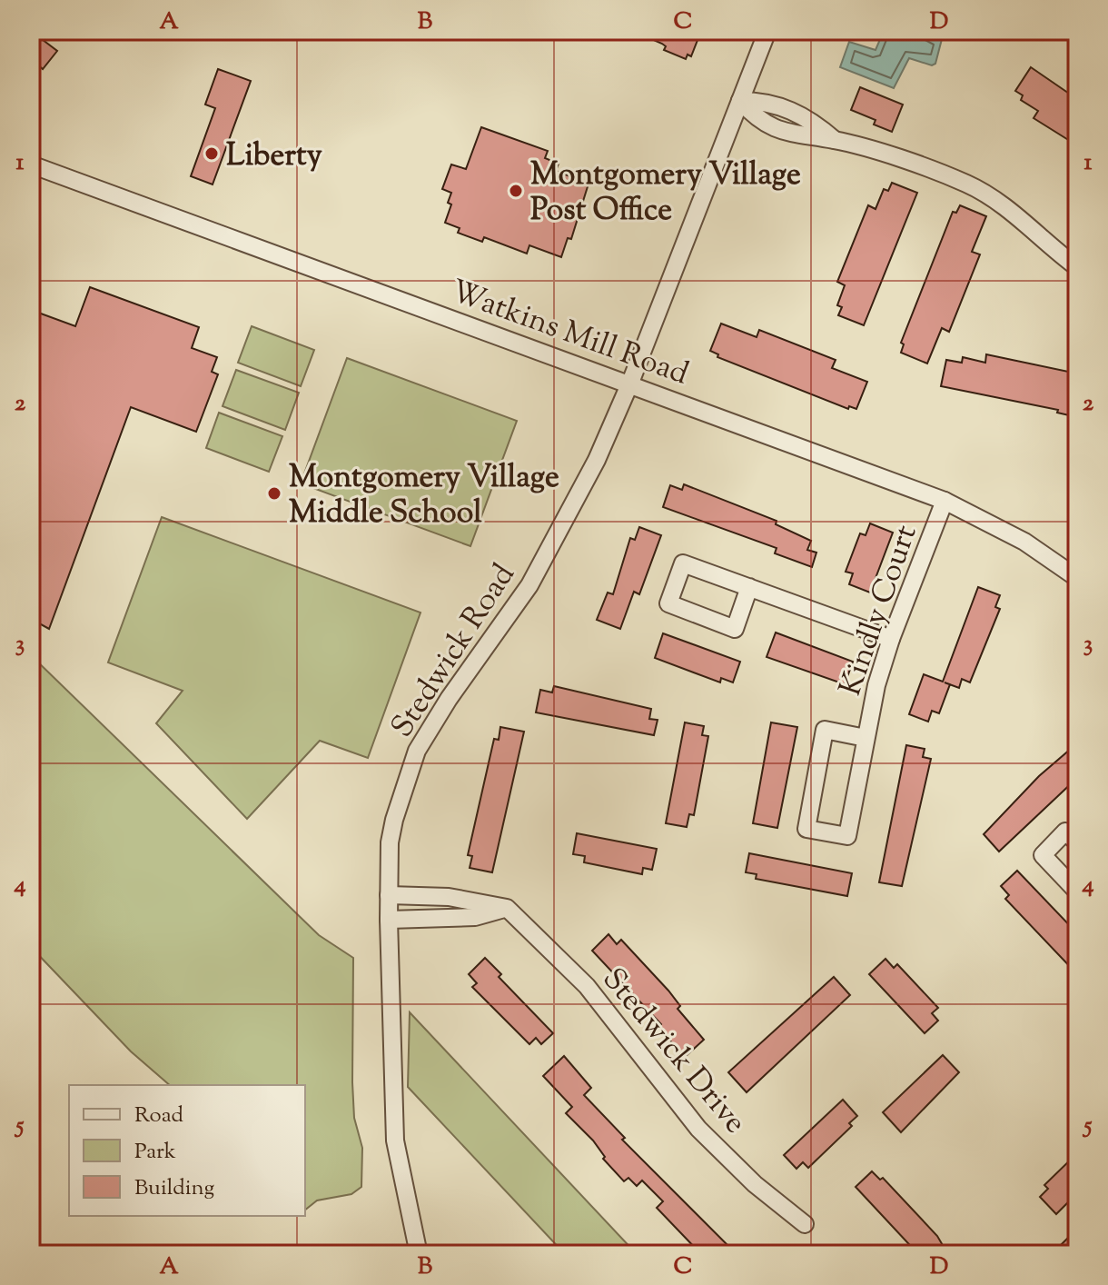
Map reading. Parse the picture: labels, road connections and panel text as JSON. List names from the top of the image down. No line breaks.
{"streets":{"street":["Watkins Mill Road","Kindly Court","Stedwick Road","Stedwick Drive"]},"crossings":[["Watkins Mill Road","Kindly Court"],["Watkins Mill Road","Stedwick Road"]],"places":["Liberty","Montgomery Village Post Office","Montgomery Village Middle School"],"legend":["Road","Park","Building"],"grid":{"columns":["A","B","C","D"],"rows":["1","2","3","4","5"]}}
